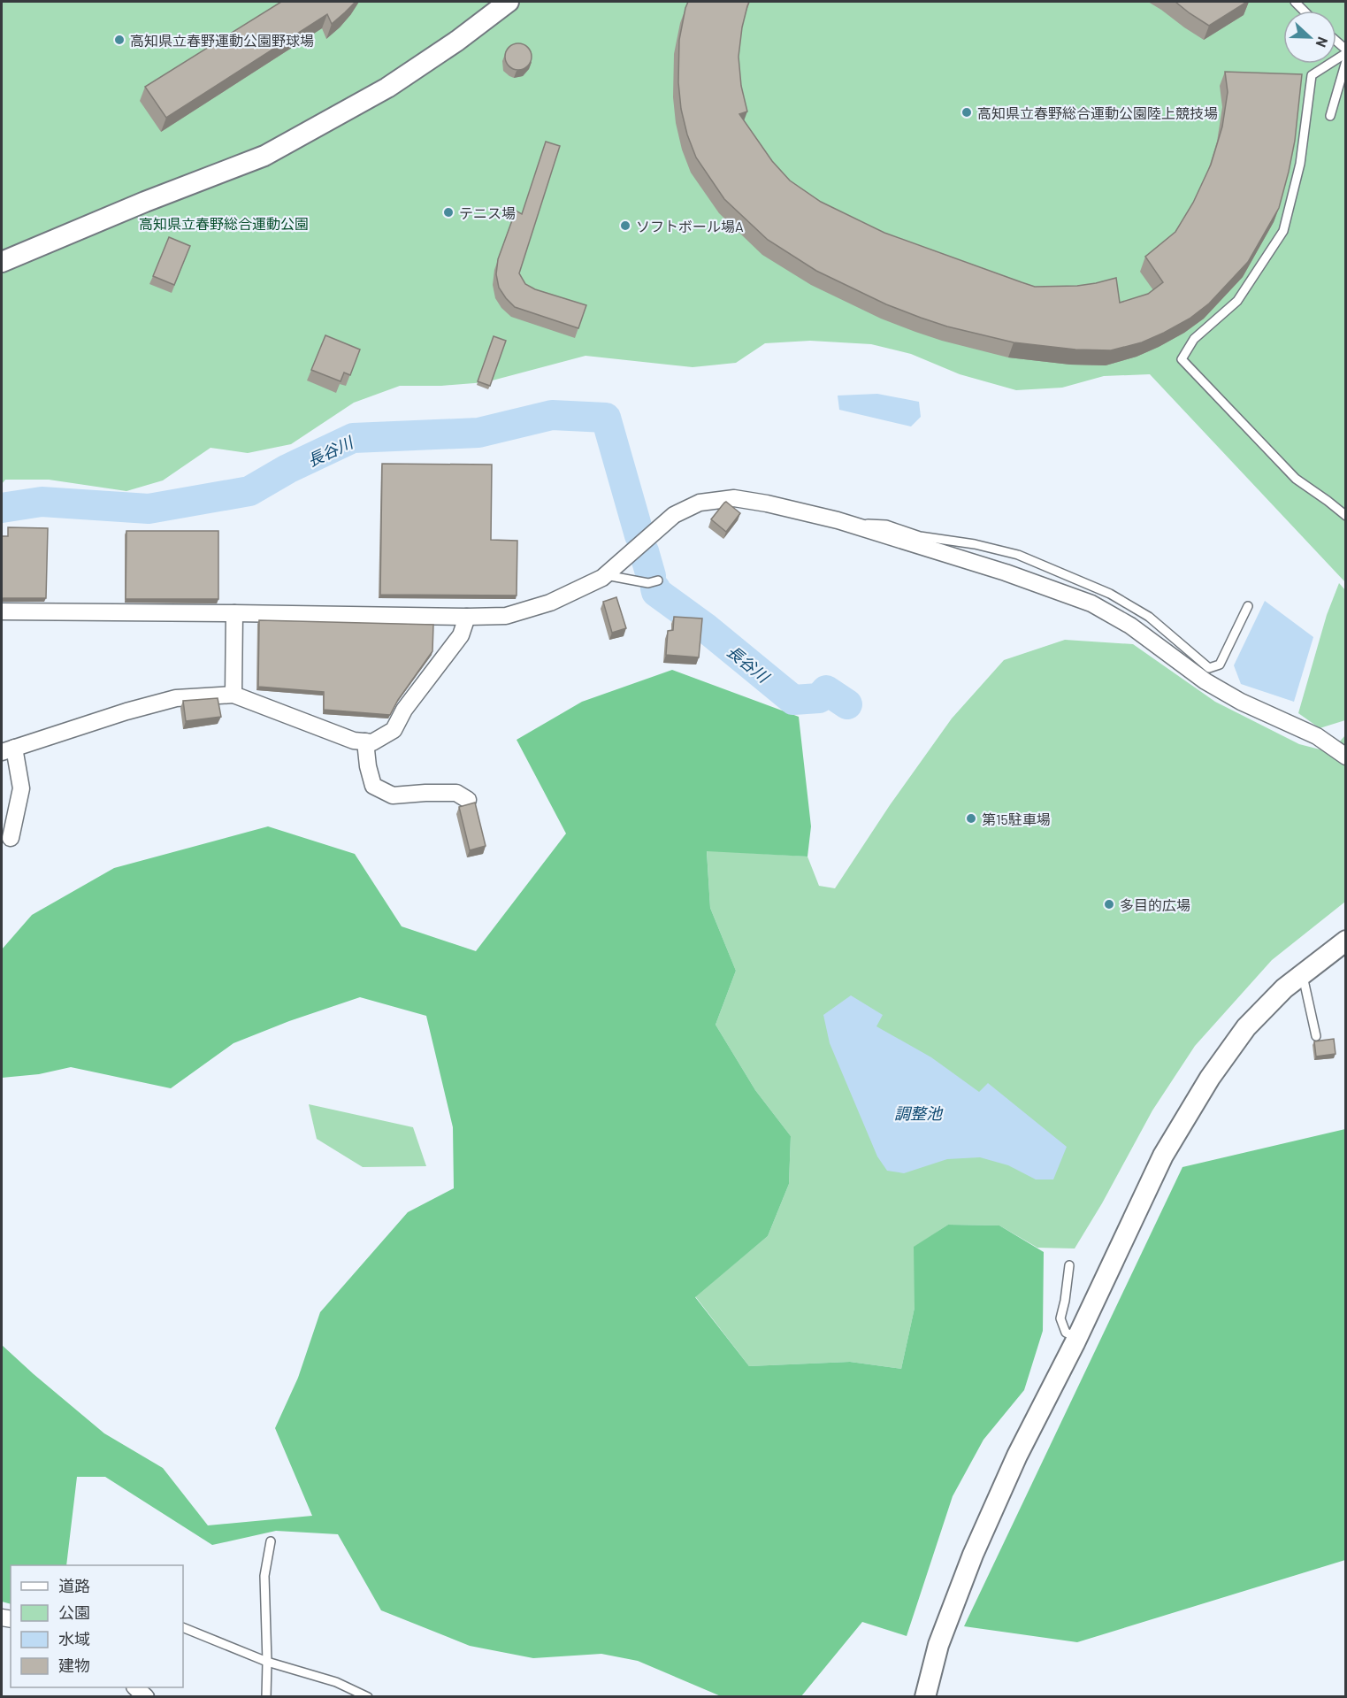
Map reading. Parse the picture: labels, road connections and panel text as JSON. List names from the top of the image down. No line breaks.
{"water":["長谷川","調整池"],"parks":["高知県立春野総合運動公園"],"places":["高知県立春野運動公園野球場","高知県立春野総合運動公園陸上競技場","テニス場","ソフトボール場A","第15駐車場","多目的広場"],"legend":["道路","公園","水域","建物"],"north":"right"}
